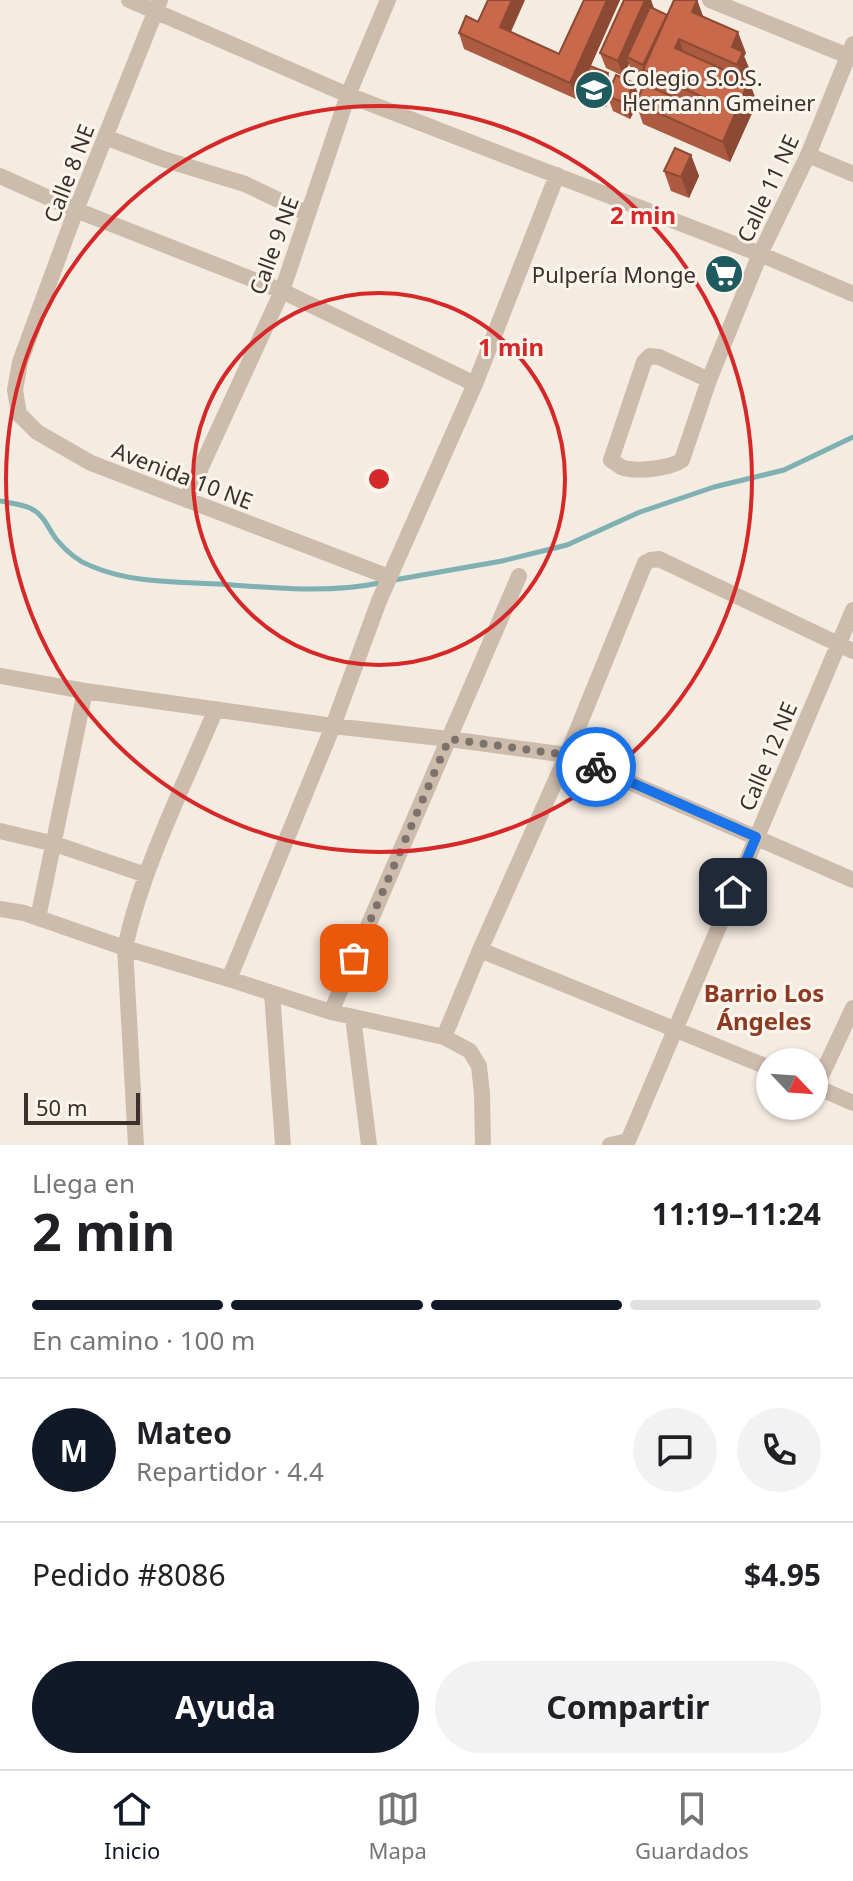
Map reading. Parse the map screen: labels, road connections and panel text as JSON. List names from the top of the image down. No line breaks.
{"streets":{"street":["Calle 8 NE","Calle 11 NE","Calle 9 NE","Avenida 10 NE","Calle 12 NE"]},"crossings":[["Calle 8 NE","Avenida 10 NE"],["Calle 9 NE","Avenida 10 NE"]],"districts":["Barrio Los Ángeles"],"places":{"school or university":["Colegio S.O.S. Hermann Gmeiner"],"supermarket":["Pulpería Monge"]},"scale_bar":"50 m","north":"bottom right","page":{"scale":"50 m","heading":["2 min","Llega en","11:19–11:24"],"panel":["Mateo","Repartidor · 4.4","Pedido #8086","$4.95"],"bar":"En camino · 100 m","round":"M","buttons":["Ayuda","Compartir"],"tabs":["Inicio","Mapa","Guardados"]},"rings":["2 min","1 min"]}
